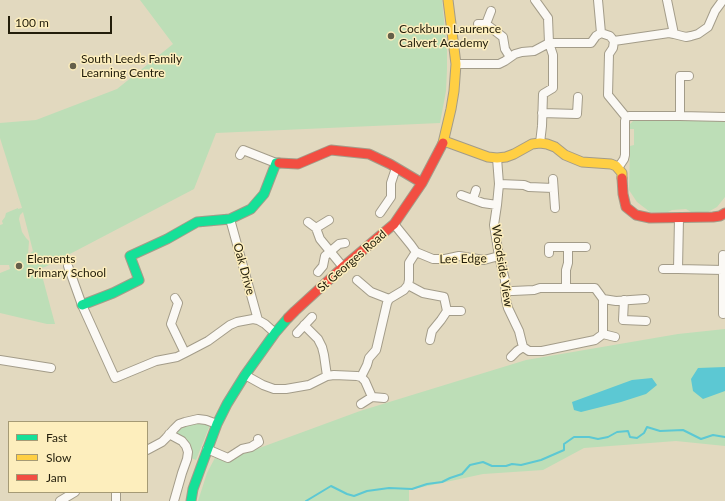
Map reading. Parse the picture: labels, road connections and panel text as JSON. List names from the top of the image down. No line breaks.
{"streets":{"street":["Lee Edge","St Georges Road","Woodside View","Oak Drive"]},"crossings":[["Lee Edge","Woodside View"]],"places":["Cockburn Laurence Calvert Academy","South Leeds Family Learning Centre","Elements Primary School"],"legend":["Fast","Slow","Jam"],"scale_bar":"100 m"}
